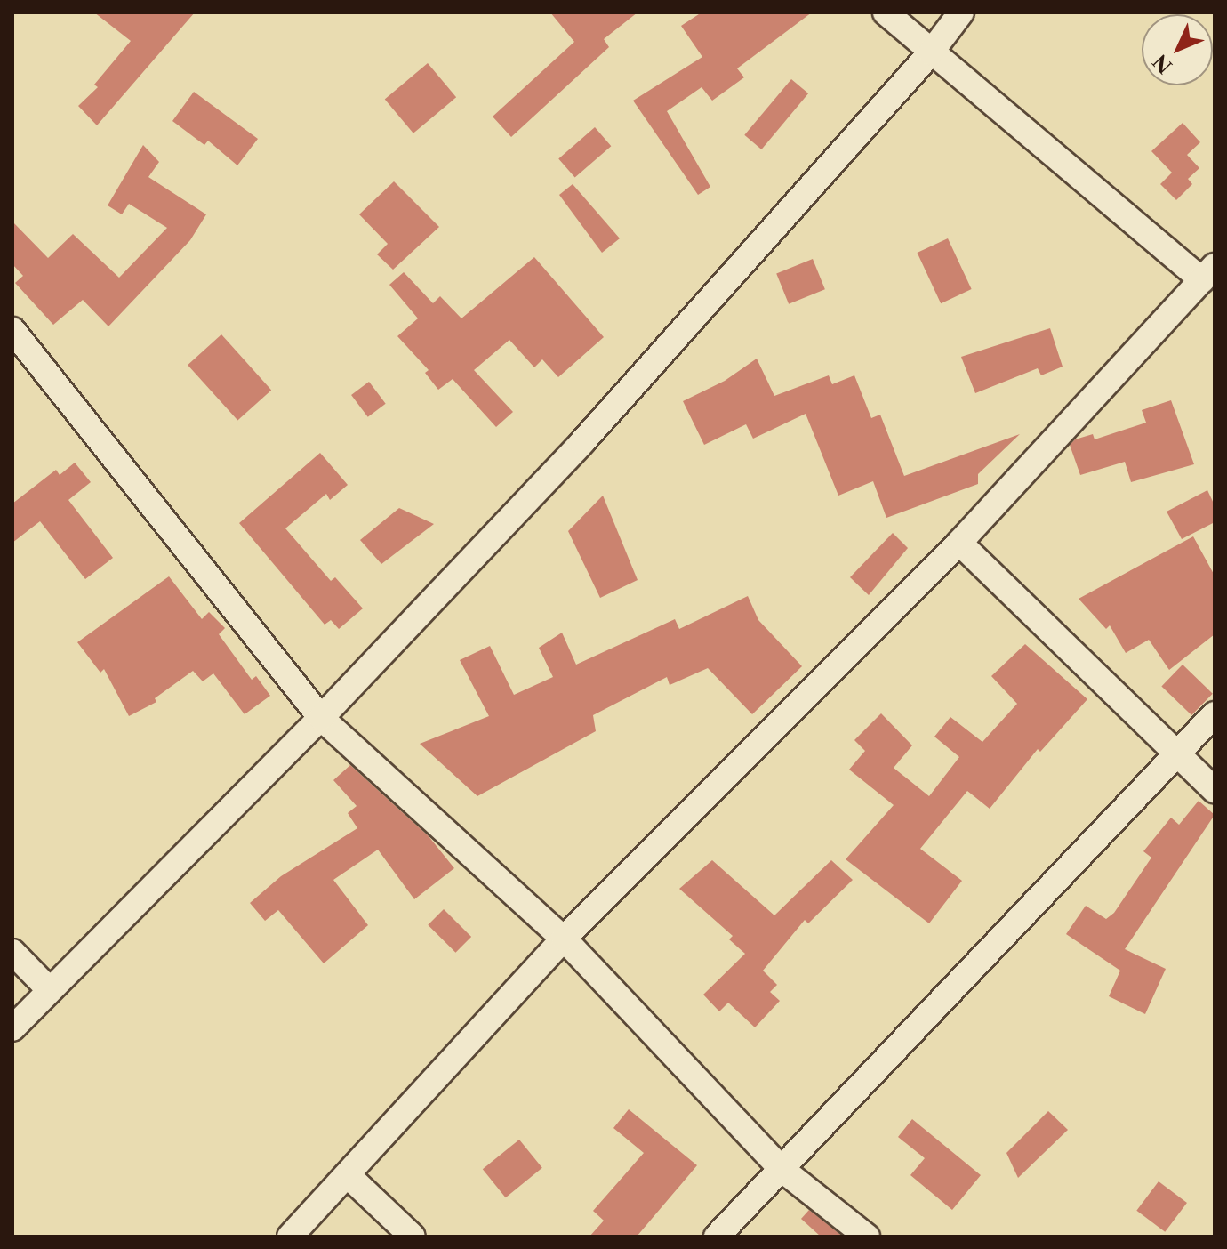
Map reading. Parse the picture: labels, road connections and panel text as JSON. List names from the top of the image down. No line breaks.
{"north":"bottom left"}
